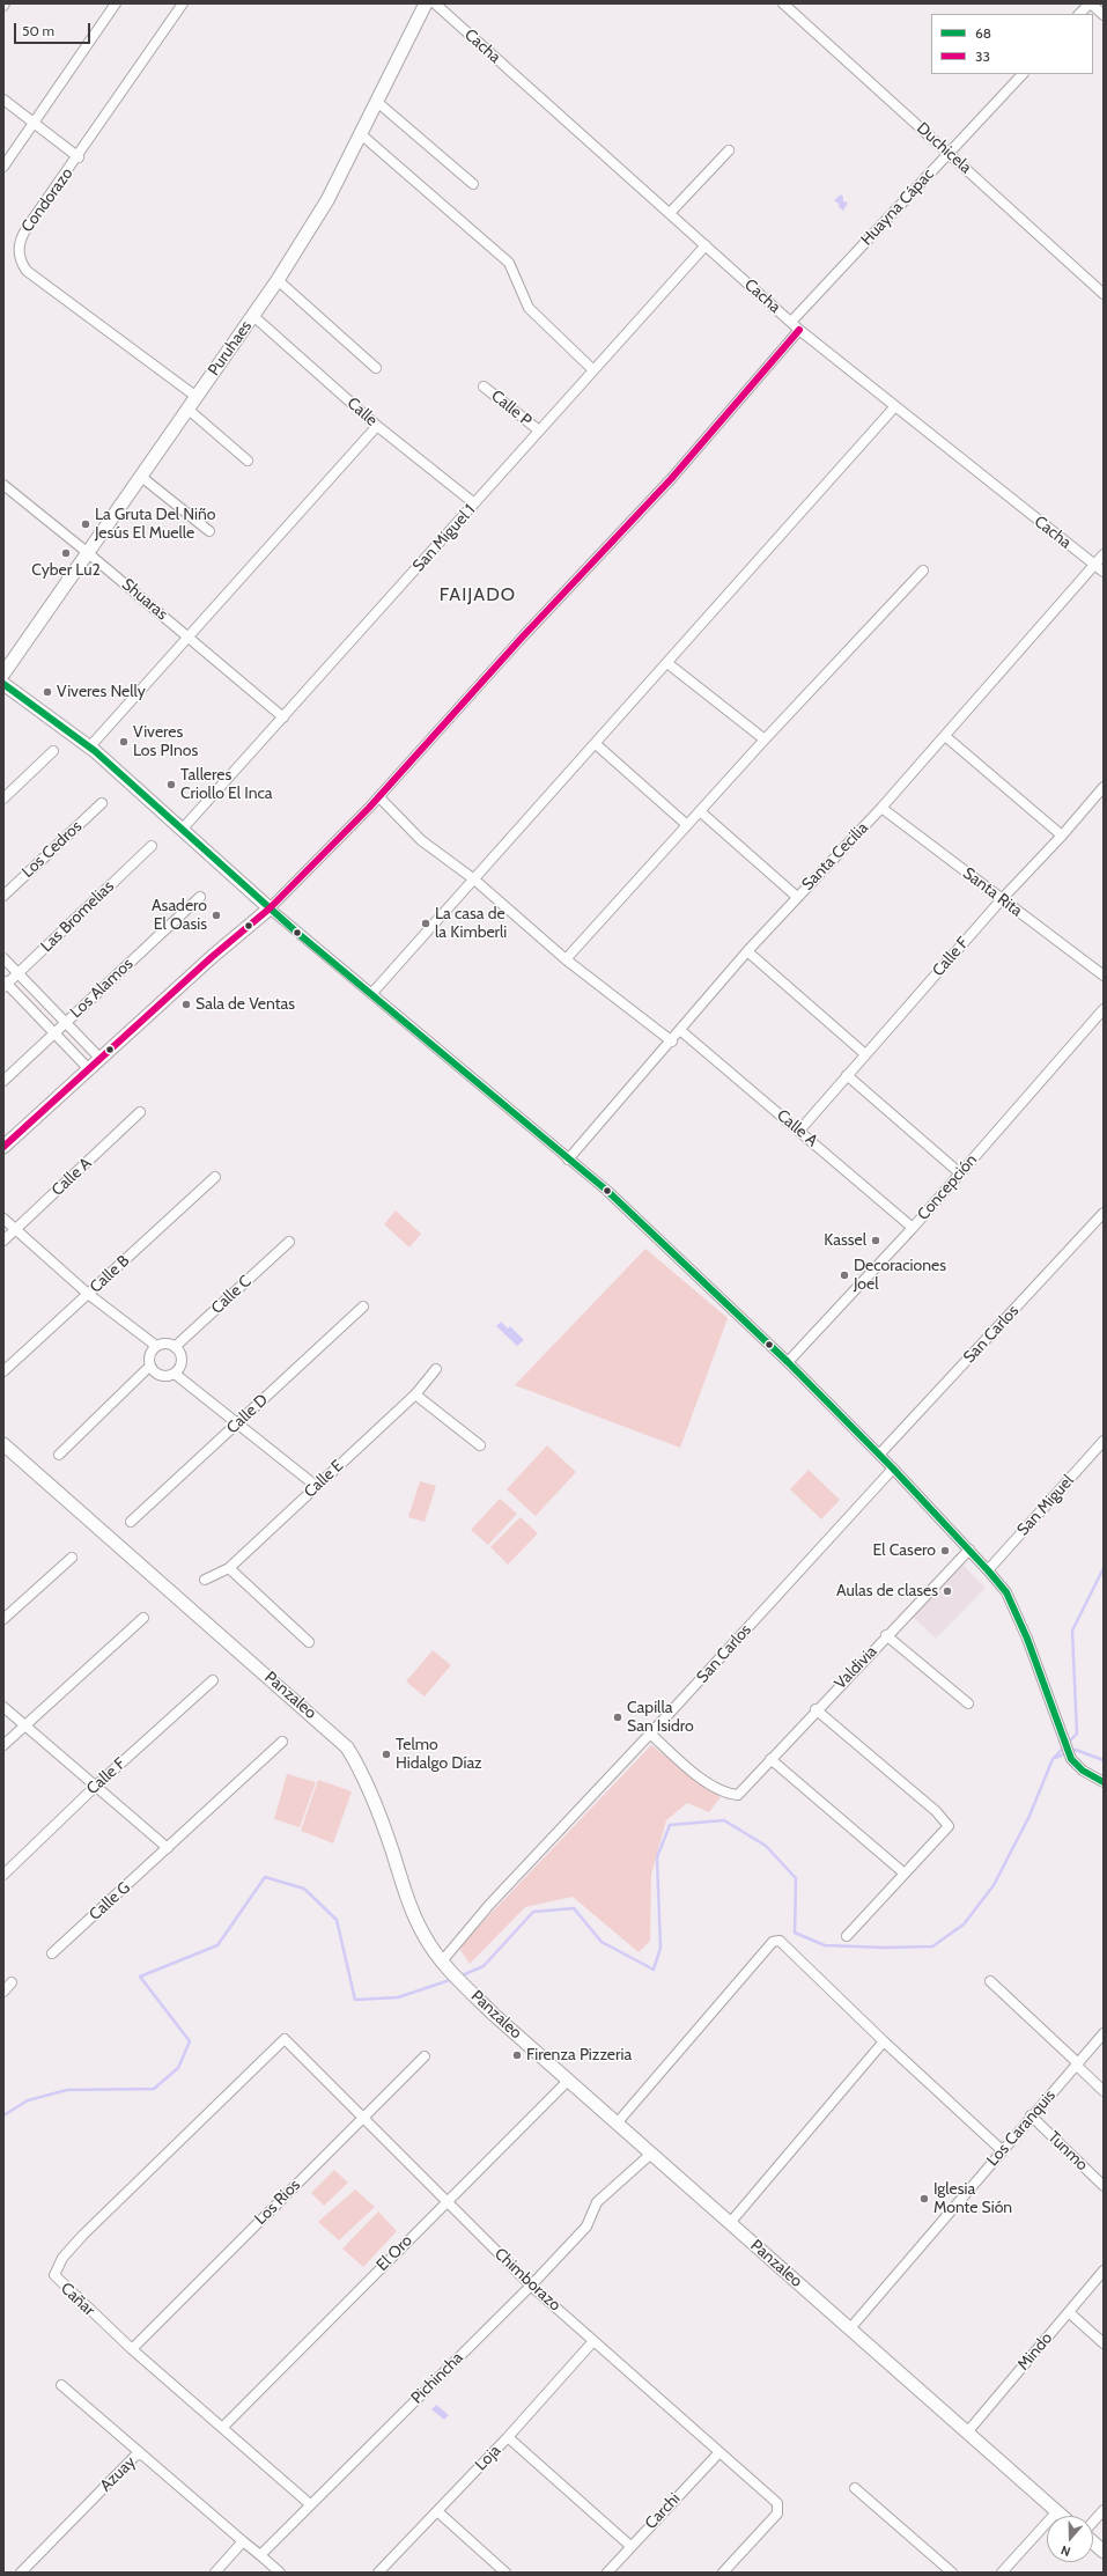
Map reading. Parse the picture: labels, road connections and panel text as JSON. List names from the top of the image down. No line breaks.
{"streets":{"street":["Cacha","Duchicela","Condorazo","Huayna Cápac","Puruhaes","Calle P","Calle","San Miguel 1","Shuaras","Los Cedros","Santa Cecilia","Santa Rita","Las Bromelias","Calle F","Los Alamos","Calle A","Concepción","Calle B","Calle C","San Carlos","Calle D","Calle E","San Miguel","Valdivia","Panzaleo","Calle G","Los Caranquis","Tunmo","Los Rios","El Oro","Chimborazo","Cañar","Mindo","Pichincha","Loja","Azuay","Carchi"]},"crossings":[["Cacha","Huayna Cápac"],["Cacha","San Miguel 1"],["Cacha","Santa Cecilia"],["Duchicela","Huayna Cápac"],["Condorazo","Puruhaes"],["Puruhaes","Calle"],["Puruhaes","Shuaras"],["Calle P","San Miguel 1"],["Calle","San Miguel 1"],["San Miguel 1","Shuaras"],["Santa Cecilia","Santa Rita"],["Santa Cecilia","Calle A"],["Santa Rita","Calle F"],["Calle F","Calle A"],["Calle A","Concepción"],["San Carlos","Valdivia"],["San Carlos","Panzaleo"],["Panzaleo","Los Caranquis"],["Panzaleo","El Oro"],["Panzaleo","Mindo"],["Panzaleo","Pichincha"],["Los Caranquis","Tunmo"],["Los Rios","Chimborazo"],["Los Rios","Cañar"],["El Oro","Chimborazo"],["El Oro","Cañar"],["Chimborazo","Cañar"],["Chimborazo","Pichincha"],["Chimborazo","Loja"],["Chimborazo","Carchi"],["Cañar","Pichincha"]],"districts":["FAIJADO"],"places":["La Gruta Del Niño Jesús El Muelle","Cyber Lu2","Viveres Nelly","Viveres Los PInos","Talleres Criollo El Inca","Asadero El Oasis","La casa de la Kimberli","Sala de Ventas","Kassel","Decoraciones Joel","El Casero","Aulas de clases","Capilla San Isidro","Telmo Hidalgo Díaz","Firenza Pizzeria","Iglesia Monte Sión"],"lines":["transit line 33","transit line 68"],"legend":["68","33"],"scale_bar":"50 m","north":"bottom"}
